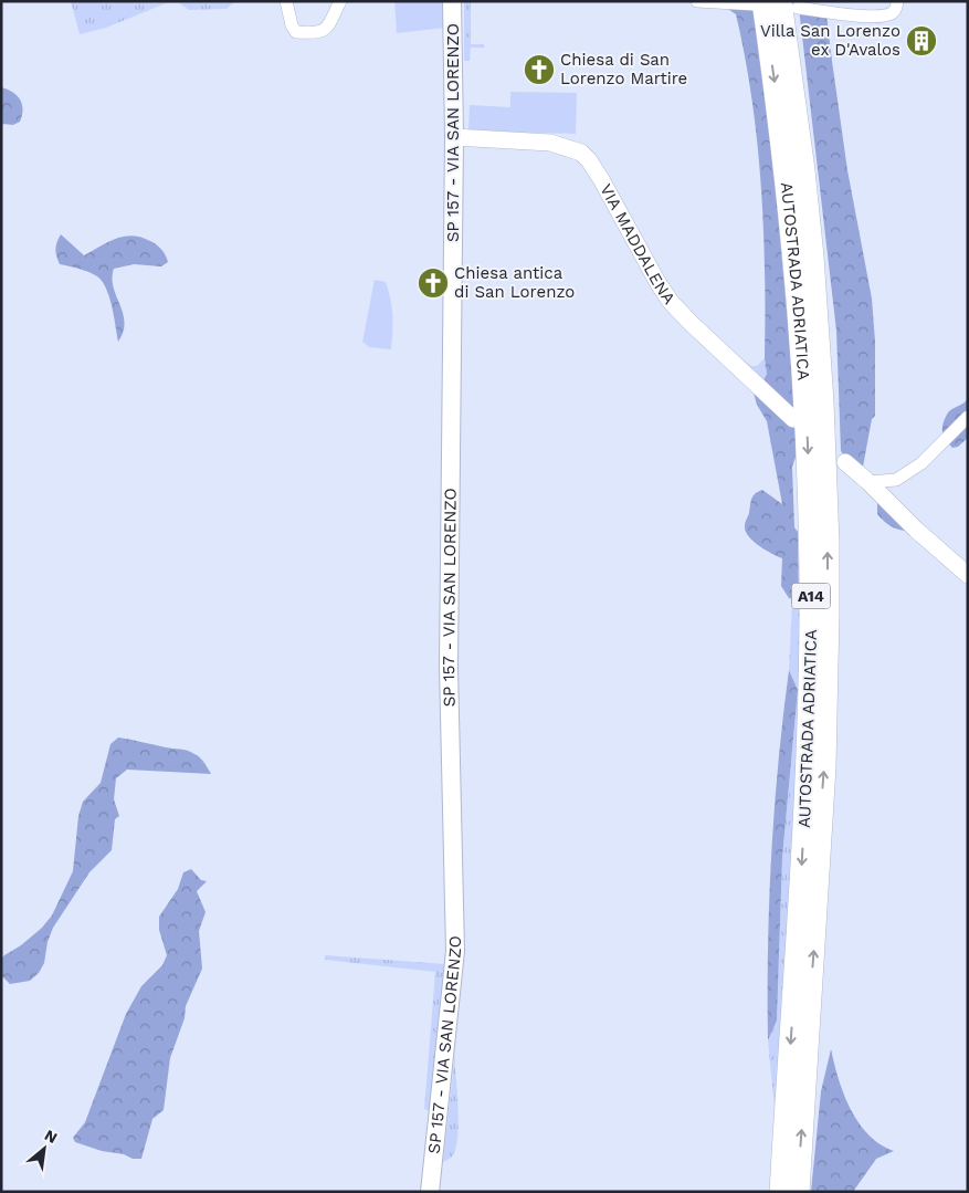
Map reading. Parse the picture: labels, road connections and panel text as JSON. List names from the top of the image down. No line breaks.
{"streets":{"highway":["AUTOSTRADA ADRIATICA","A14"],"main road":["SP 157 - VIA SAN LORENZO"],"street":["VIA MADDALENA"]},"crossings":[["SP 157 - VIA SAN LORENZO","VIA MADDALENA"]],"places":{"building":["Villa San Lorenzo ex D'Avalos"],"church":["Chiesa di San Lorenzo Martire","Chiesa antica di San Lorenzo"]},"north":"top right"}
